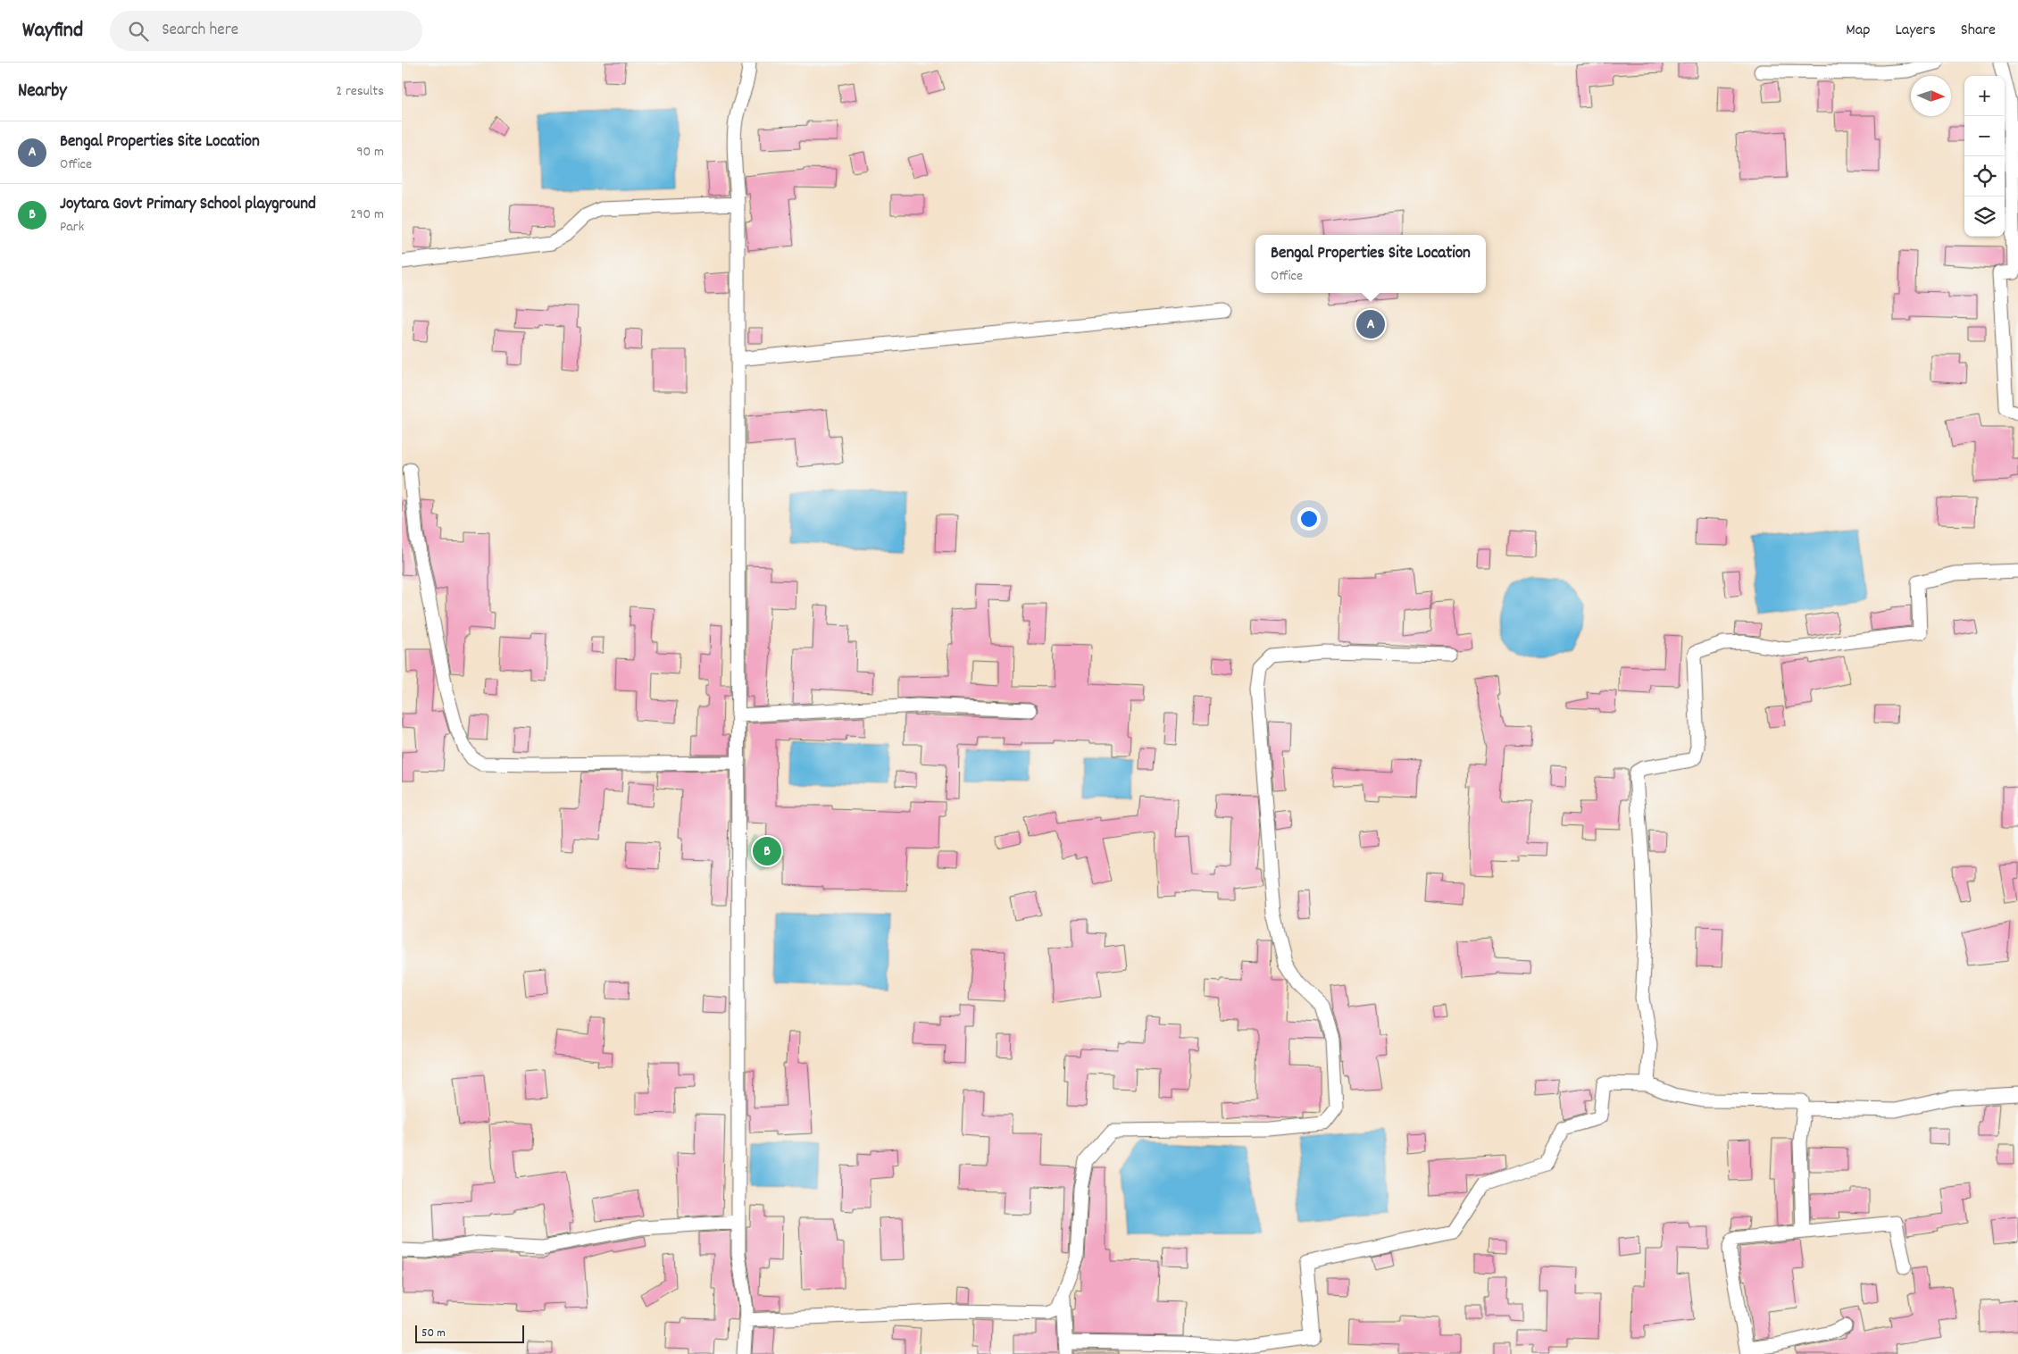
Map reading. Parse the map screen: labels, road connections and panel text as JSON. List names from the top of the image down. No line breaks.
{"scale_bar":"50 m","north":"right","page":{"header":"Wayfind","search":"Search here","nav":["Map","Layers","Share"],"heading":["Nearby","2 results"],"map_buttons":["+","−"],"list":[{"mark":"A","name":"Bengal Properties Site Location","note":"Office","value":"90 m"},{"mark":"B","name":"Joytara Govt Primary School playground","note":"Park","value":"290 m"}],"popup":["Bengal Properties Site Location","Office"],"pins":["A","B"],"scale":"50 m"}}
